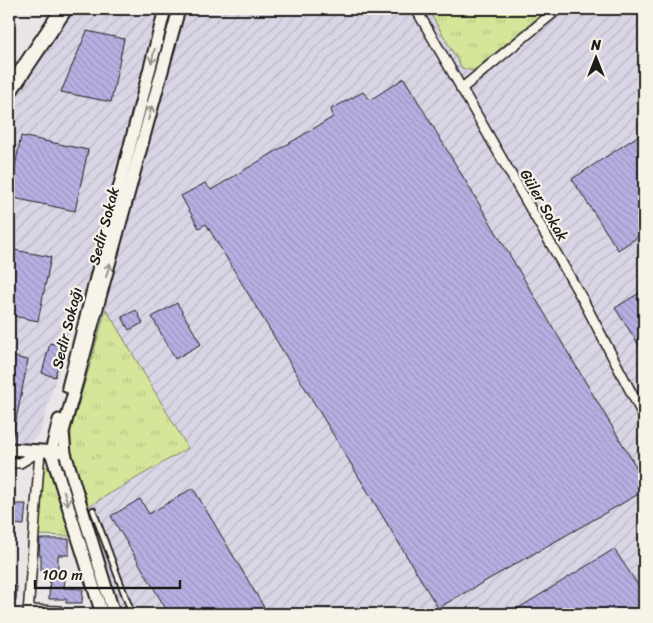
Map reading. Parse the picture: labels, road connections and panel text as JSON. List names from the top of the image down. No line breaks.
{"streets":{"street":["Güler Sokak","Sedir Sokak","Sedir Sokağı"]},"one_way":["Sedir Sokak","Sedir Sokağı"],"scale_bar":"100 m","north":"top"}
